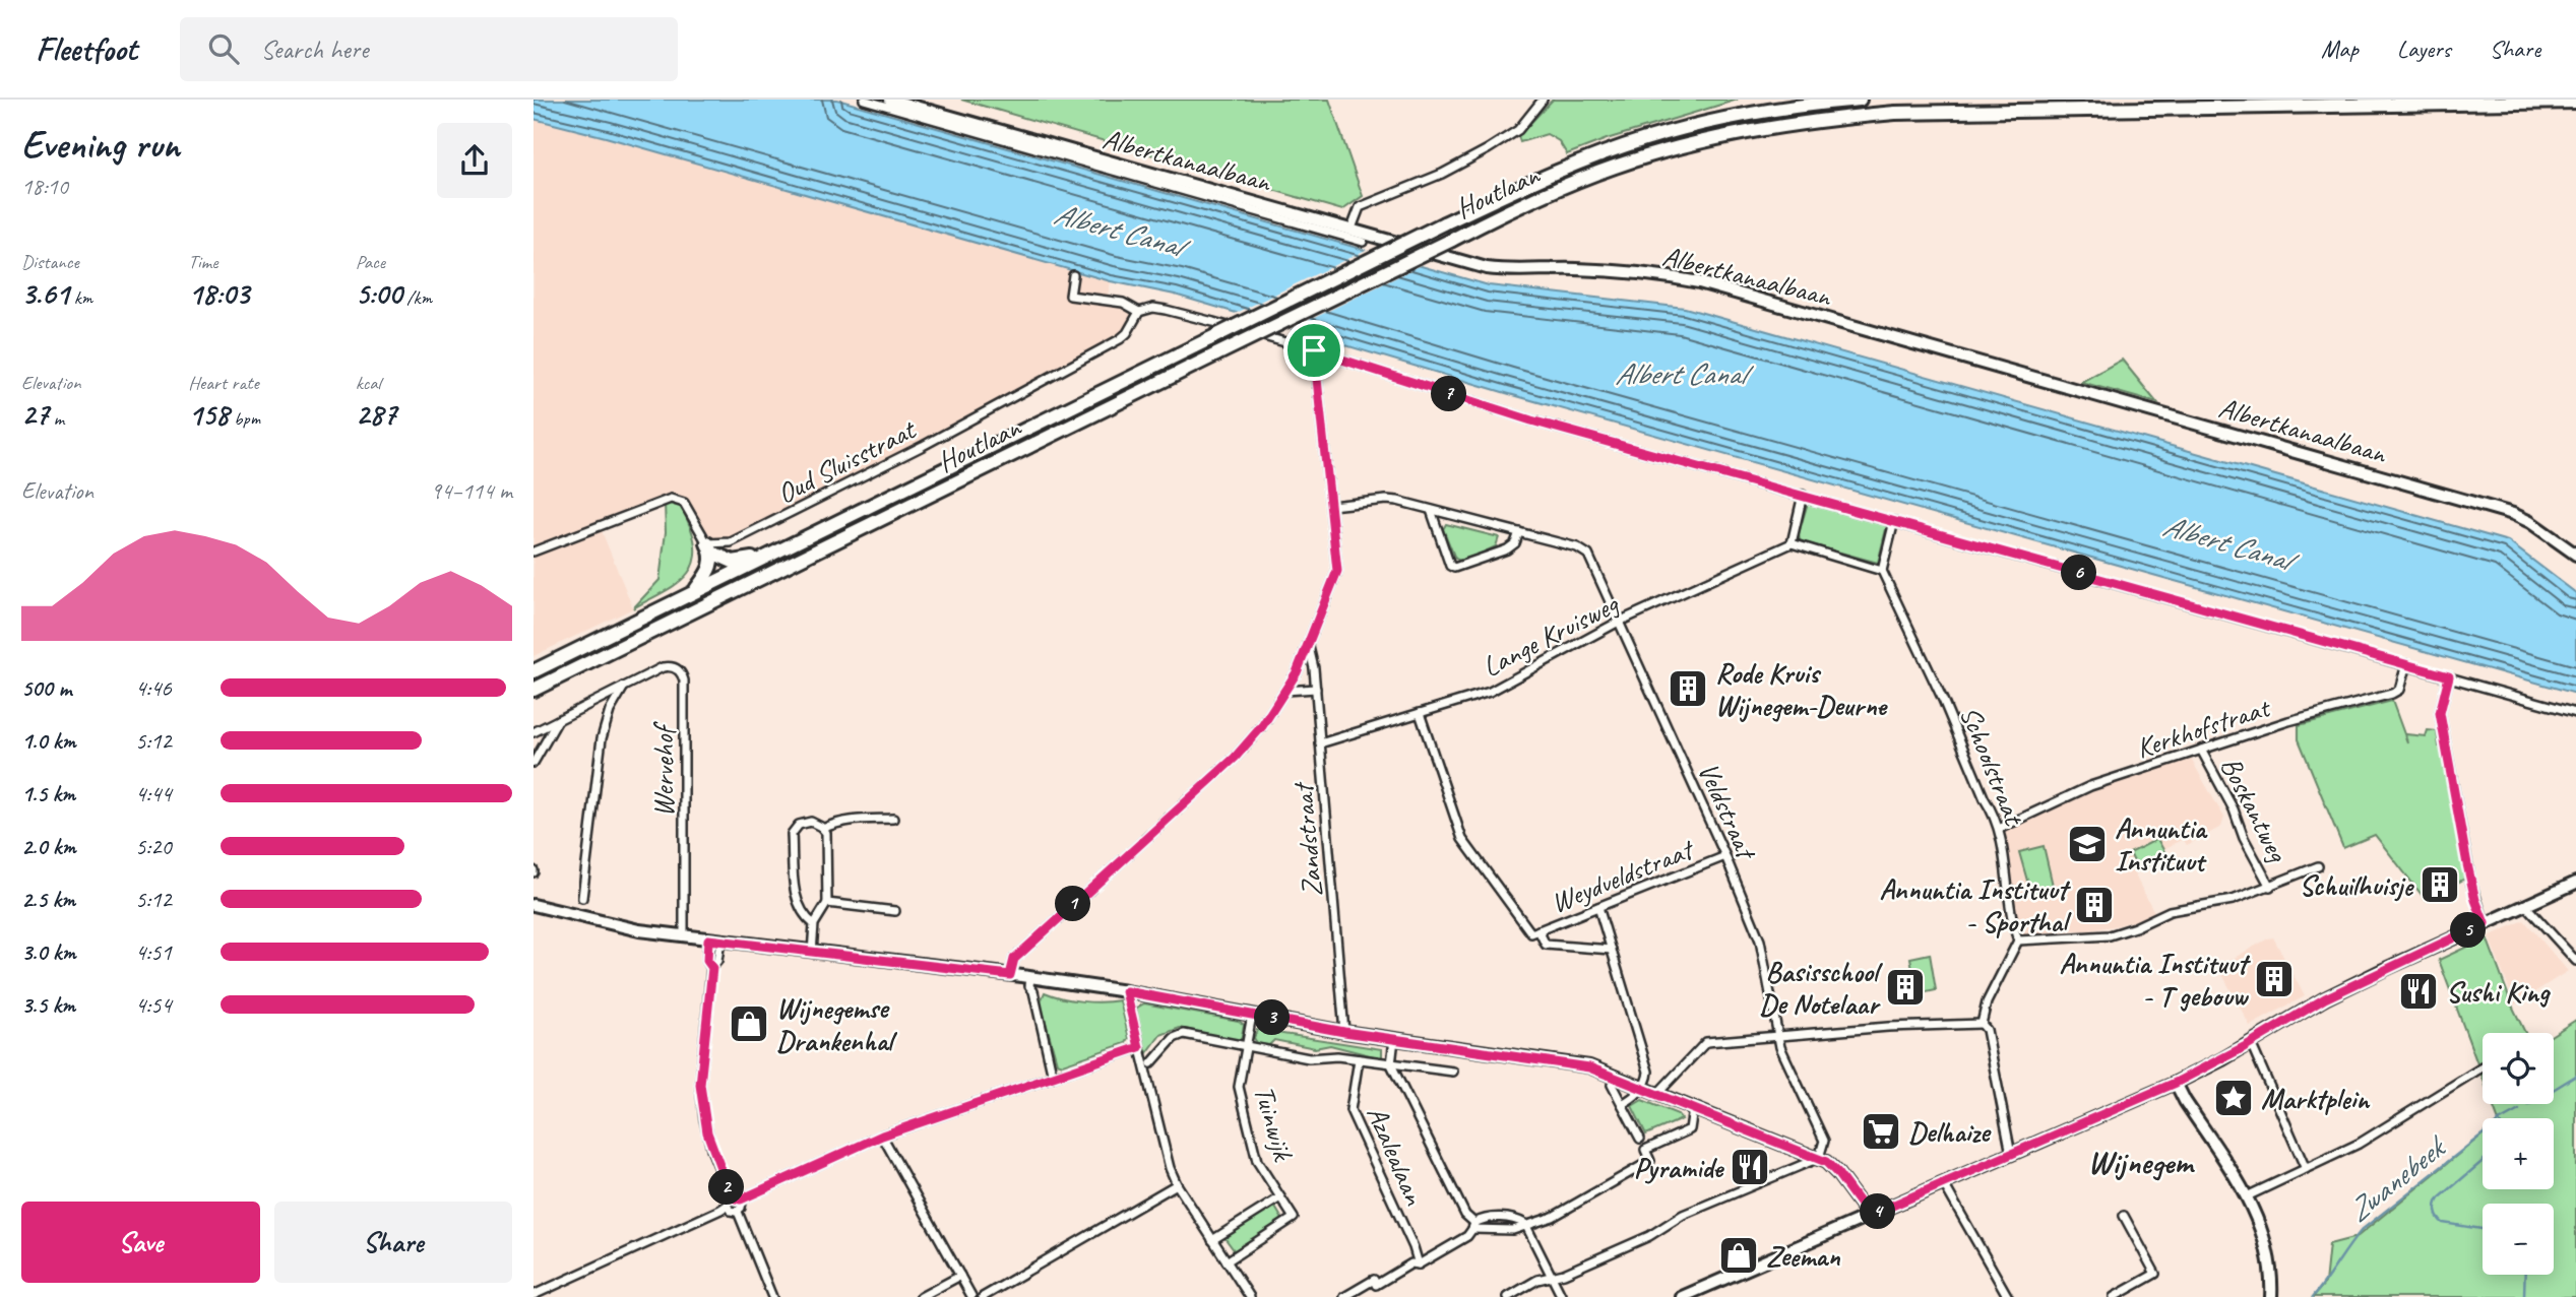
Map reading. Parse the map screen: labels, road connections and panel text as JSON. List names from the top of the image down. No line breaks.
{"streets":{"main road":["Albertkanaalbaan","Houtlaan"],"street":["Oud Sluisstraat","Lange Kruisweg","Kerkhofstraat","Schoolstraat","Wervehof","Boskantweg","Veldstraat","Zandstraat","Weydveldstraat","Tuinwijk","Azalealaan"]},"crossings":[["Lange Kruisweg","Veldstraat"],["Lange Kruisweg","Zandstraat"],["Kerkhofstraat","Schoolstraat"],["Kerkhofstraat","Boskantweg"],["Schoolstraat","Boskantweg"],["Veldstraat","Weydveldstraat"]],"districts":["Wijnegem"],"water":["Albert Canal","Zwanebeek"],"places":{"building":["Rode Kruis Wijnegem-Deurne","Schuilhuisje","Annuntia Instituut - Sporthal","Annuntia Instituut - T gebouw","Basisschool De Notelaar"],"school or university":["Annuntia Instituut"],"restaurant":["Sushi King","Pyramide"],"shop":["Wijnegemse Drankenhal","Zeeman"],"place":["Marktplein"],"supermarket":["Delhaize"]},"page":{"header":"Fleetfoot","search":"Search here","nav":["Map","Layers","Share"],"heading":["Evening run","18:10"],"stats":[["Distance","3.61 km"],["Time","18:03"],["Pace","5:00 /km"],["Elevation","27 m"],["Heart rate","158 bpm"],["kcal","287"]],"pins":["7","6","1","5","3","2","4"],"chart":["Elevation","94–114 m"],"list":[{"name":"500 m","note":"4:46"},{"name":"1.0 km","note":"5:12"},{"name":"1.5 km","note":"4:44"},{"name":"2.0 km","note":"5:20"},{"name":"2.5 km","note":"5:12"},{"name":"3.0 km","note":"4:51"},{"name":"3.5 km","note":"4:54"}],"map_buttons":["+","−"],"buttons":["Save","Share"]}}
